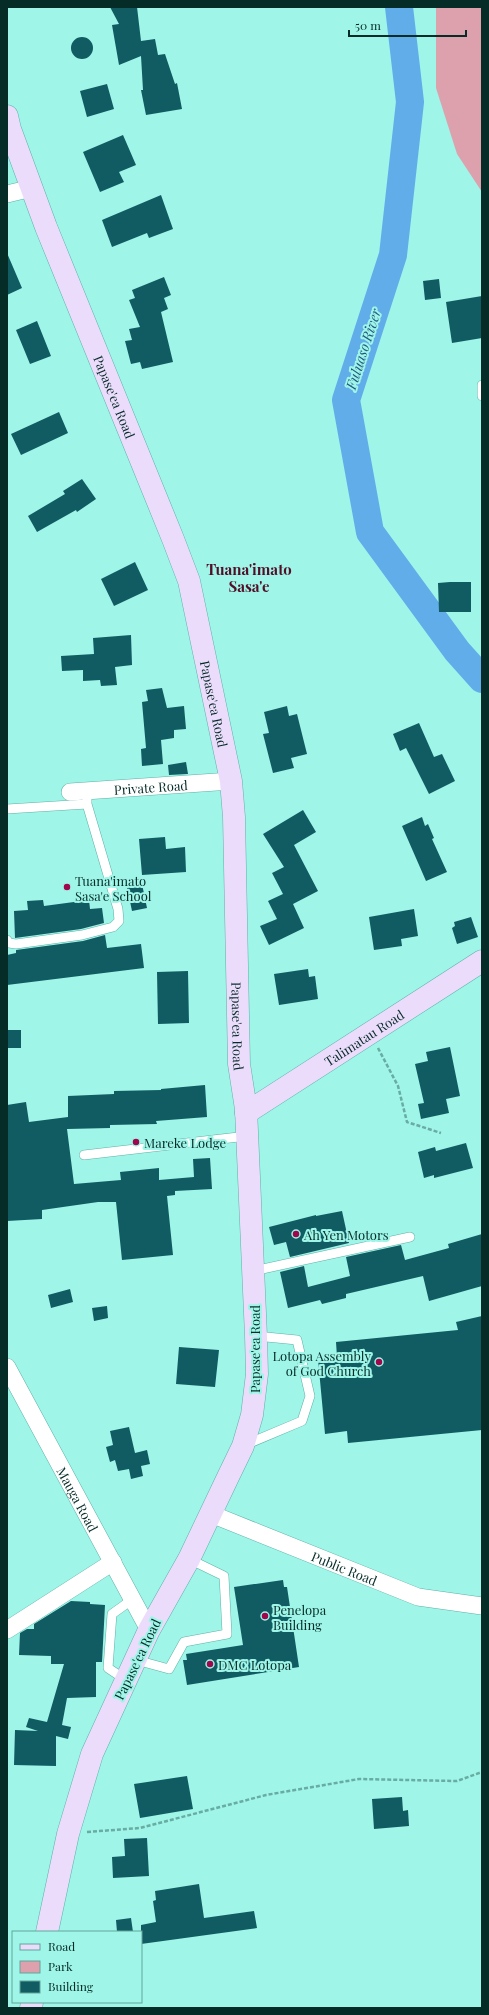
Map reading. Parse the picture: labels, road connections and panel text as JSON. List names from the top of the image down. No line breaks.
{"streets":{"main road":["Papase'ea Road","Talimatau Road"],"street":["Private Road","Mauga Road","Public Road"]},"crossings":[["Papase'ea Road","Private Road"],["Papase'ea Road","Talimatau Road"],["Papase'ea Road","Mauga Road"],["Papase'ea Road","Public Road"]],"districts":["Tuana'imato Sasa'e"],"water":["Fuluaso River"],"places":["Tuana'imato Sasa'e School","Mareke Lodge","Ah Yen Motors","Lotopa Assembly of God Church","Penelopa Building","DMC Lotopa"],"legend":["Road","Park","Building"],"scale_bar":"50 m"}
